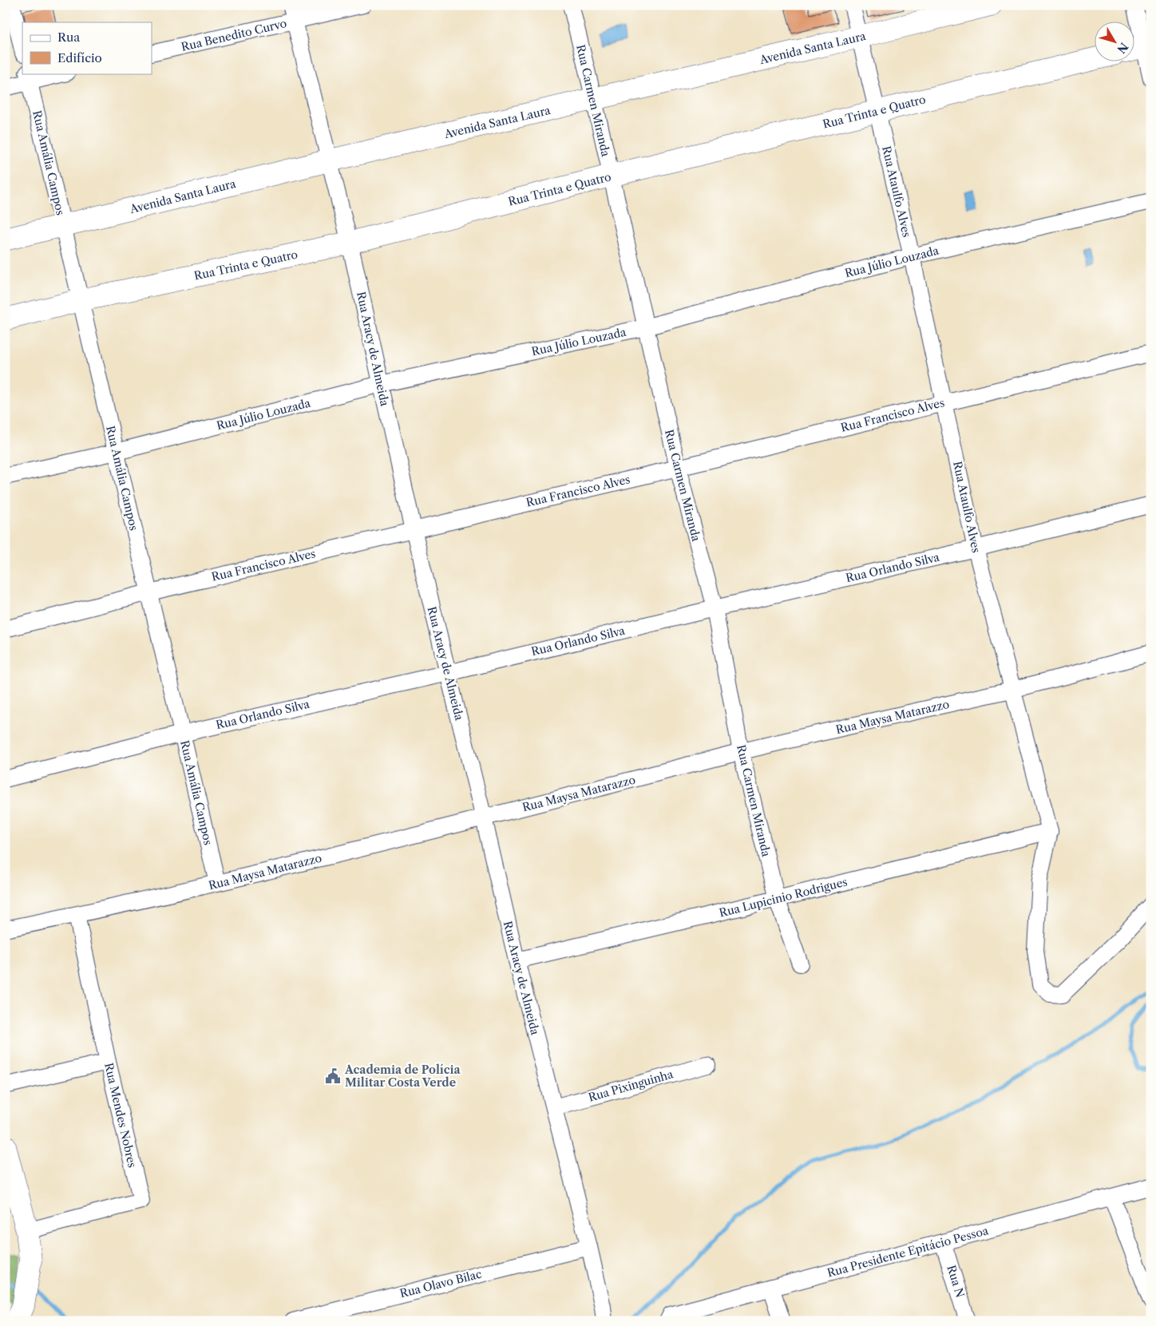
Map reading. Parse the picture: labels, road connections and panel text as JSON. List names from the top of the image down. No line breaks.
{"streets":{"street":["Rua Benedito Curvo","Avenida Santa Laura","Rua Carmen Miranda","Rua Trinta e Quatro","Rua Amália Campos","Rua Ataulfo Alves","Rua Júlio Louzada","Rua Aracy de Almeida","Rua Francisco Alves","Rua Orlando Silva","Rua Maysa Matarazzo","Rua Lupicinio Rodrigues","Rua Pixinguinha","Rua Mendes Nobres","Rua Presidente Epitácio Pessoa","Rua N","Rua Olavo Bilac"]},"crossings":[["Rua Benedito Curvo","Rua Aracy de Almeida"],["Avenida Santa Laura","Rua Carmen Miranda"],["Avenida Santa Laura","Rua Amália Campos"],["Avenida Santa Laura","Rua Ataulfo Alves"],["Avenida Santa Laura","Rua Aracy de Almeida"],["Rua Carmen Miranda","Rua Trinta e Quatro"],["Rua Carmen Miranda","Rua Júlio Louzada"],["Rua Carmen Miranda","Rua Francisco Alves"],["Rua Carmen Miranda","Rua Orlando Silva"],["Rua Carmen Miranda","Rua Maysa Matarazzo"],["Rua Carmen Miranda","Rua Lupicinio Rodrigues"],["Rua Trinta e Quatro","Rua Amália Campos"],["Rua Trinta e Quatro","Rua Ataulfo Alves"],["Rua Trinta e Quatro","Rua Aracy de Almeida"],["Rua Amália Campos","Rua Júlio Louzada"],["Rua Amália Campos","Rua Francisco Alves"],["Rua Amália Campos","Rua Orlando Silva"],["Rua Amália Campos","Rua Maysa Matarazzo"],["Rua Ataulfo Alves","Rua Júlio Louzada"],["Rua Ataulfo Alves","Rua Francisco Alves"],["Rua Ataulfo Alves","Rua Orlando Silva"],["Rua Ataulfo Alves","Rua Maysa Matarazzo"],["Rua Ataulfo Alves","Rua Lupicinio Rodrigues"],["Rua Júlio Louzada","Rua Aracy de Almeida"],["Rua Aracy de Almeida","Rua Francisco Alves"],["Rua Aracy de Almeida","Rua Orlando Silva"],["Rua Aracy de Almeida","Rua Maysa Matarazzo"],["Rua Aracy de Almeida","Rua Lupicinio Rodrigues"],["Rua Aracy de Almeida","Rua Pixinguinha"],["Rua Aracy de Almeida","Rua Olavo Bilac"],["Rua Maysa Matarazzo","Rua Mendes Nobres"],["Rua Presidente Epitácio Pessoa","Rua N"]],"places":{"public building":["Academia de Polícia Militar Costa Verde"]},"legend":["Rua","Edifício"],"north":"bottom right"}
